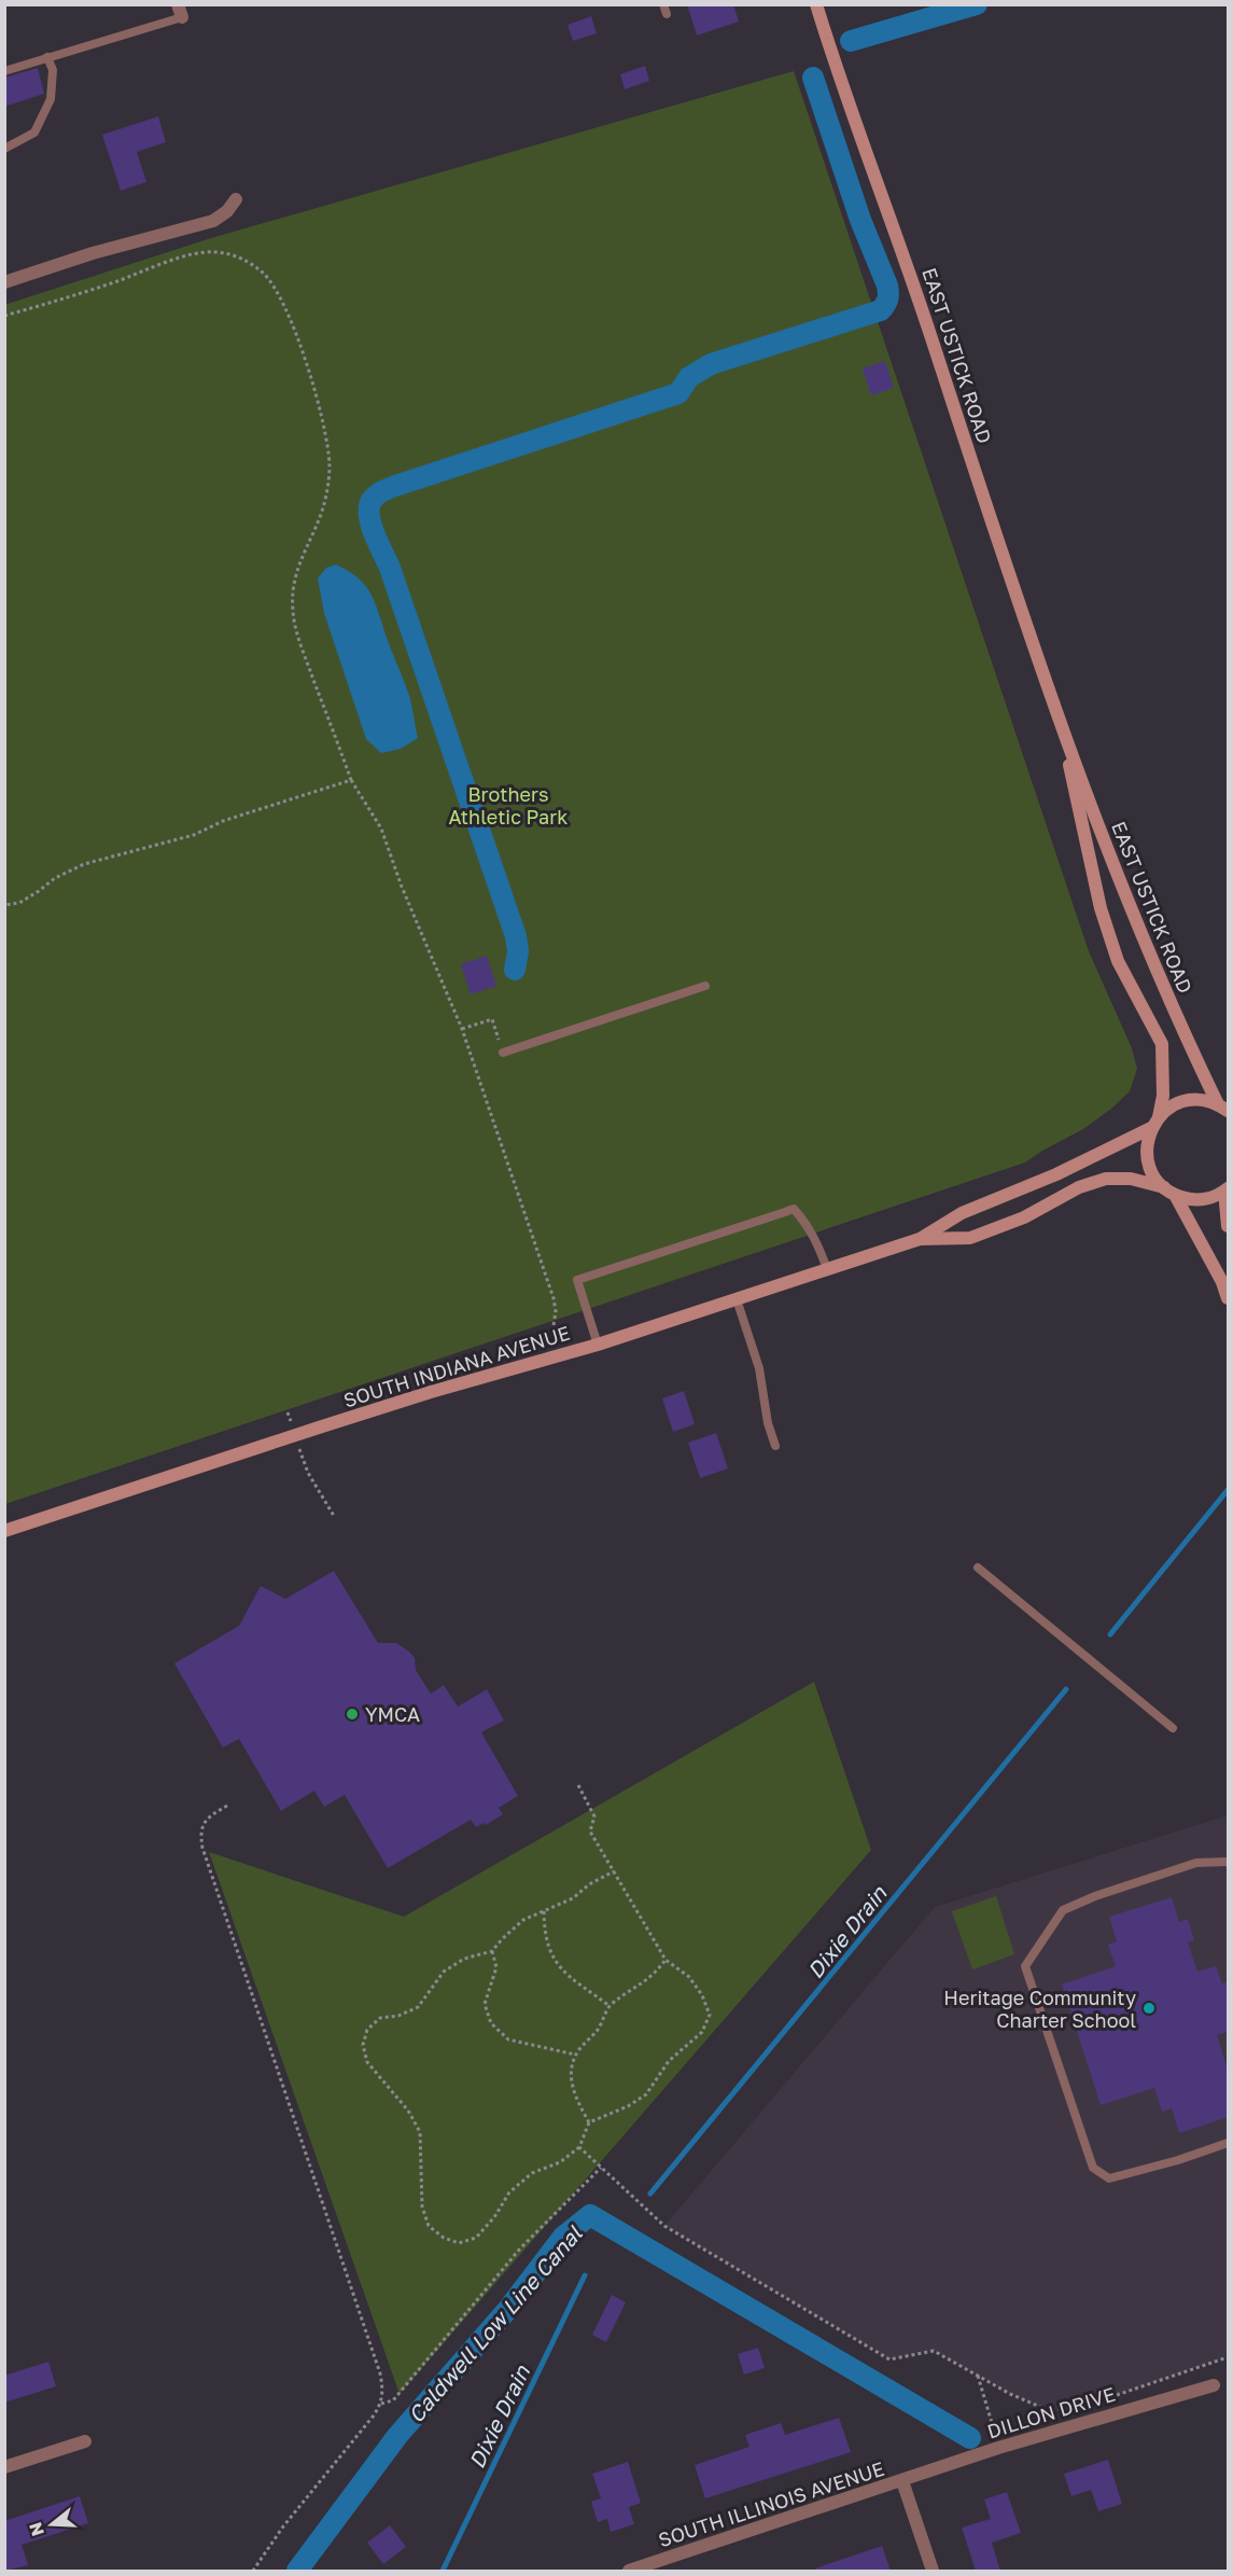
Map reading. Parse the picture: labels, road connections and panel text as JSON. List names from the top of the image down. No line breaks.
{"streets":{"main road":["EAST USTICK ROAD","SOUTH INDIANA AVENUE"],"street":["DILLON DRIVE","SOUTH ILLINOIS AVENUE"]},"crossings":[["EAST USTICK ROAD","SOUTH INDIANA AVENUE"],["DILLON DRIVE","SOUTH ILLINOIS AVENUE"]],"water":["Dixie Drain","Caldwell Low Line Canal"],"parks":["Brothers Athletic Park"],"places":["YMCA","Heritage Community Charter School"],"north":"left"}
